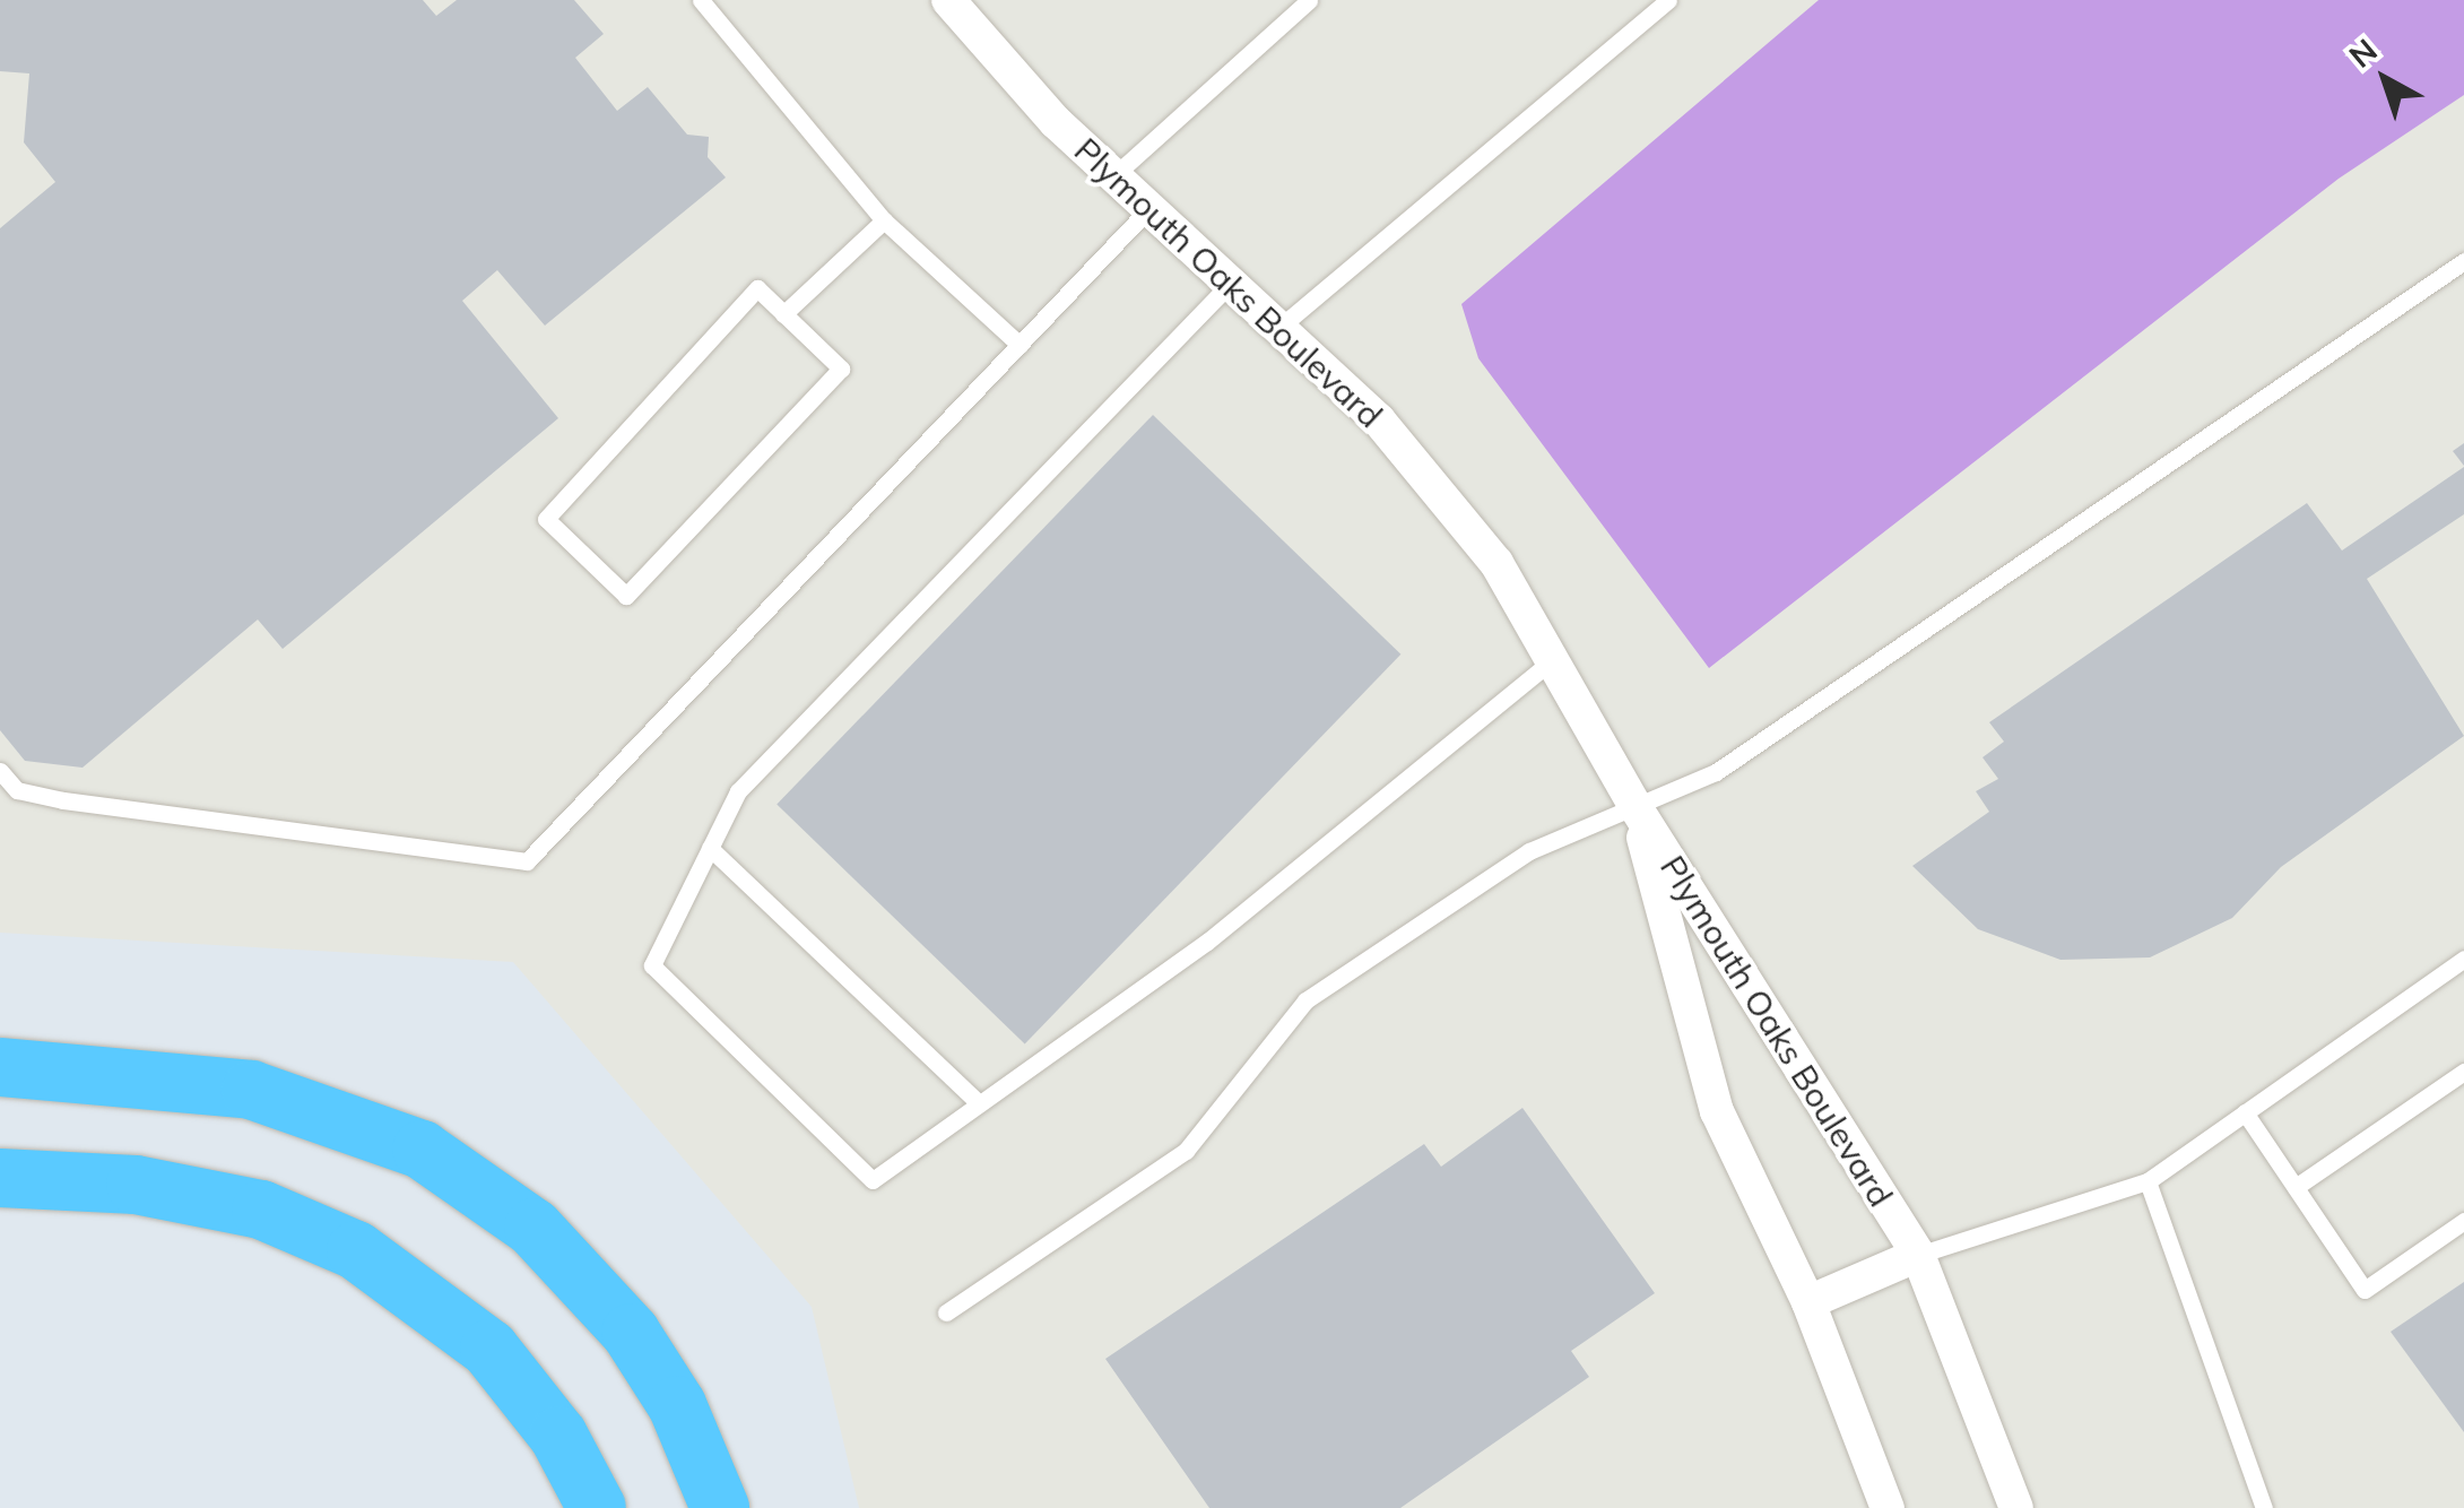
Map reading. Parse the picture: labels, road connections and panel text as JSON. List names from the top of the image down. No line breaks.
{"streets":{"street":["Plymouth Oaks Boulevard"]},"north":"top left"}
